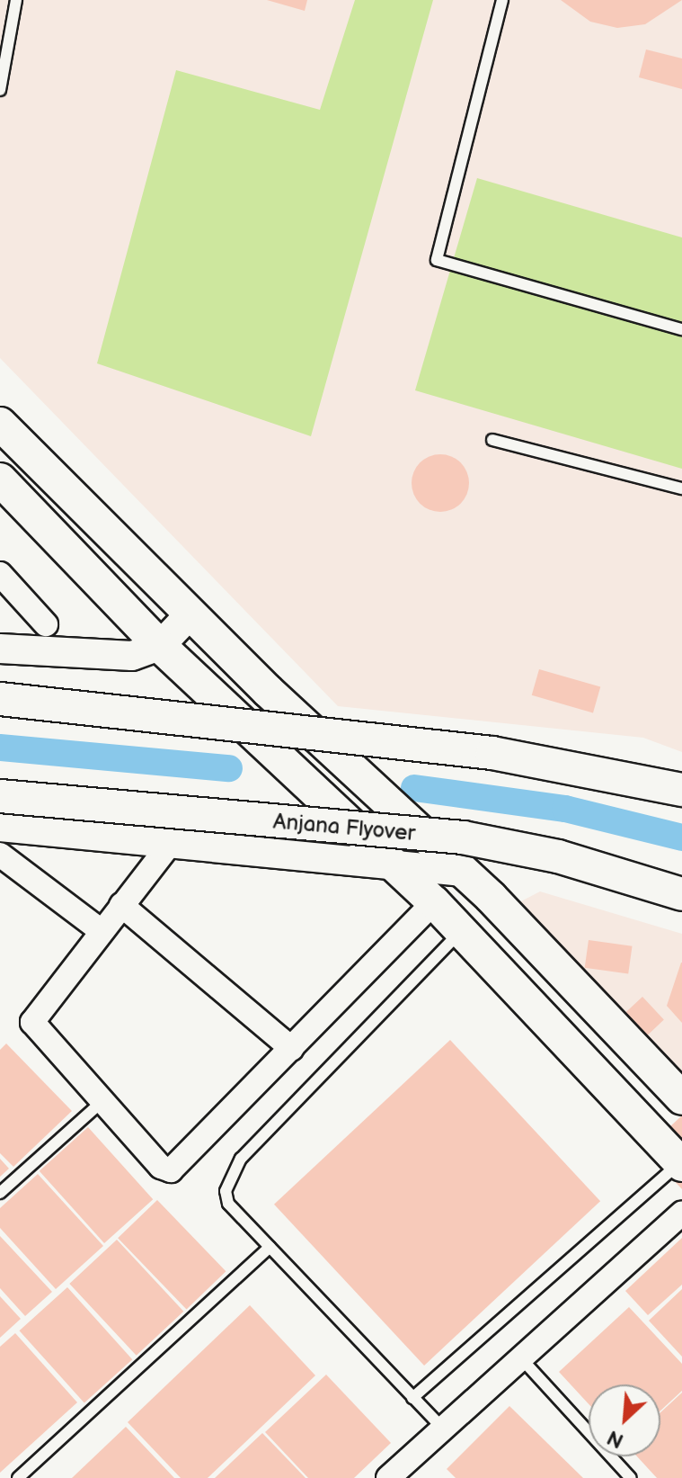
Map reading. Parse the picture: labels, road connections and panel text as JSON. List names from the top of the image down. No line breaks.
{"streets":{"main road":["Anjana Flyover"]},"north":"bottom left"}
